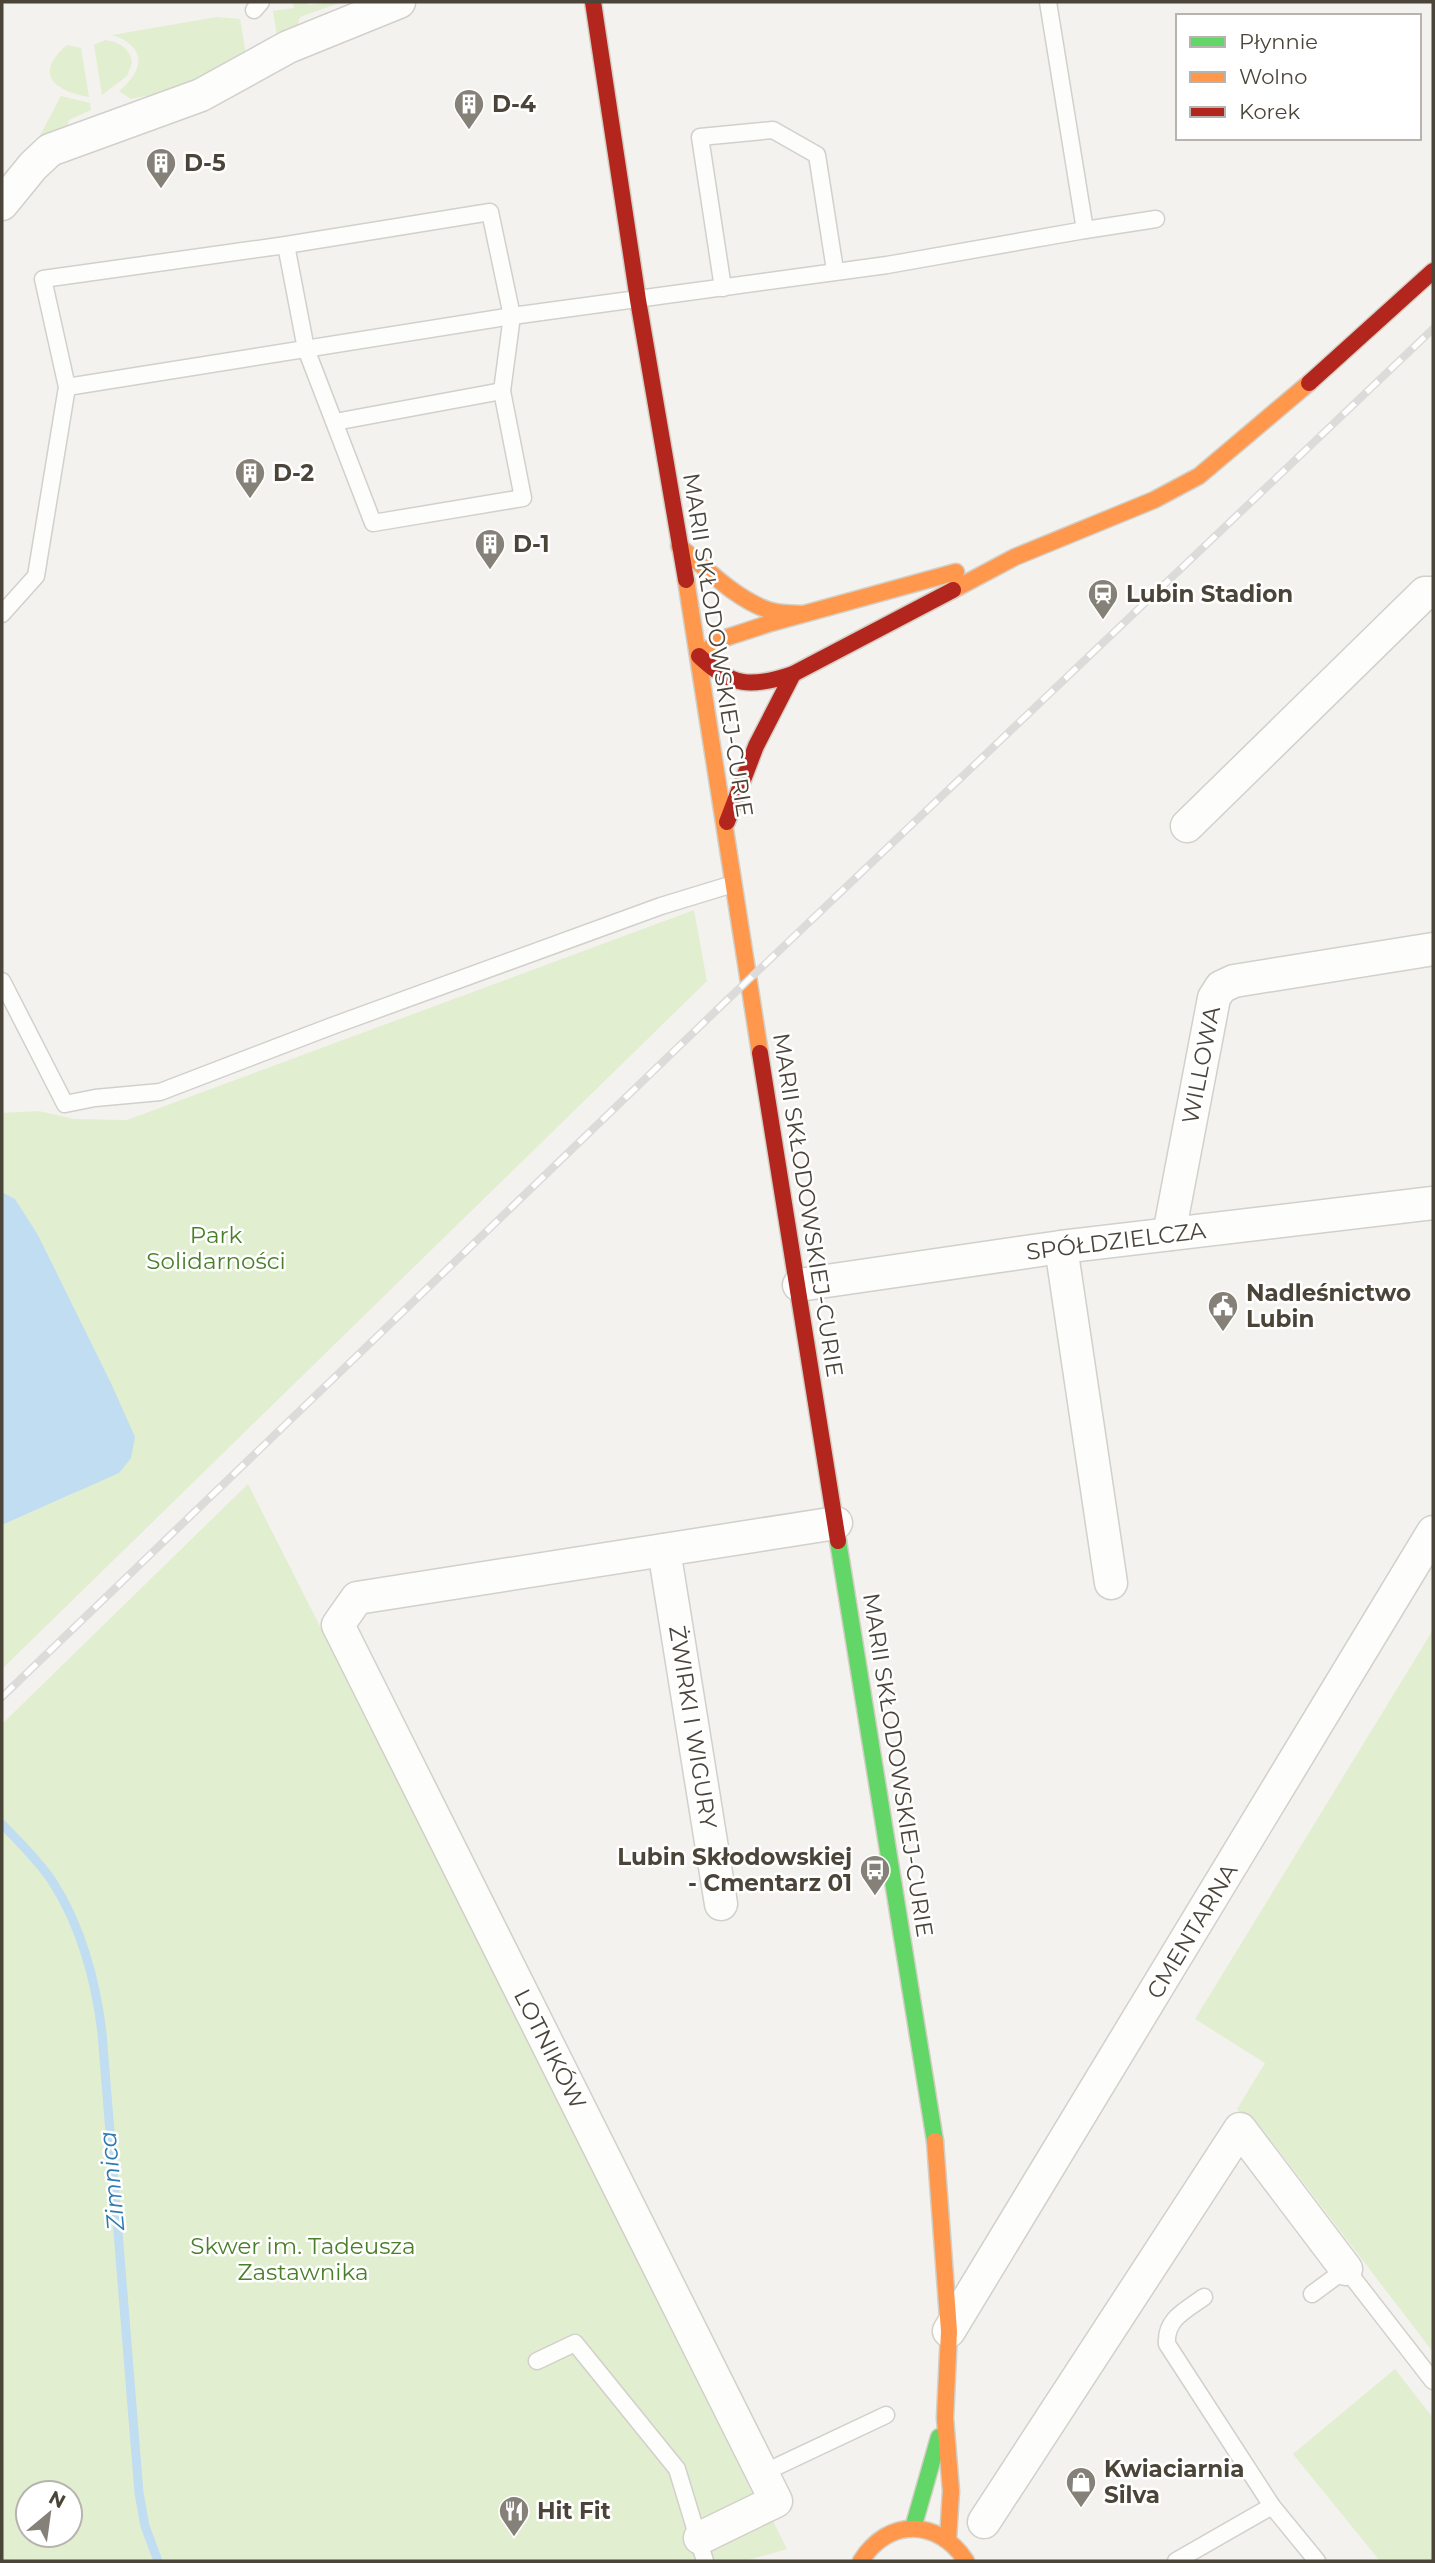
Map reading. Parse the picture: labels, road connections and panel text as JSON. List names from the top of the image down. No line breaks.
{"streets":{"street":["MARII SKŁODOWSKIEJ-CURIE","WILLOWA","SPÓŁDZIELCZA","ŻWIRKI I WIGURY","CMENTARNA","LOTNIKÓW"]},"crossings":[["MARII SKŁODOWSKIEJ-CURIE","SPÓŁDZIELCZA"],["MARII SKŁODOWSKIEJ-CURIE","CMENTARNA"],["WILLOWA","SPÓŁDZIELCZA"],["ŻWIRKI I WIGURY","LOTNIKÓW"]],"water":["Zimnica"],"parks":["Park Solidarności","Skwer im. Tadeusza Zastawnika"],"places":{"building":["D-4","D-5","D-2","D-1"],"station":["Lubin Stadion"],"public building":["Nadleśnictwo Lubin"],"bus stop":["Lubin Skłodowskiej - Cmentarz 01"],"shop":["Kwiaciarnia Silva"],"restaurant":["Hit Fit"]},"legend":["Płynnie","Wolno","Korek"],"north":"top right"}
